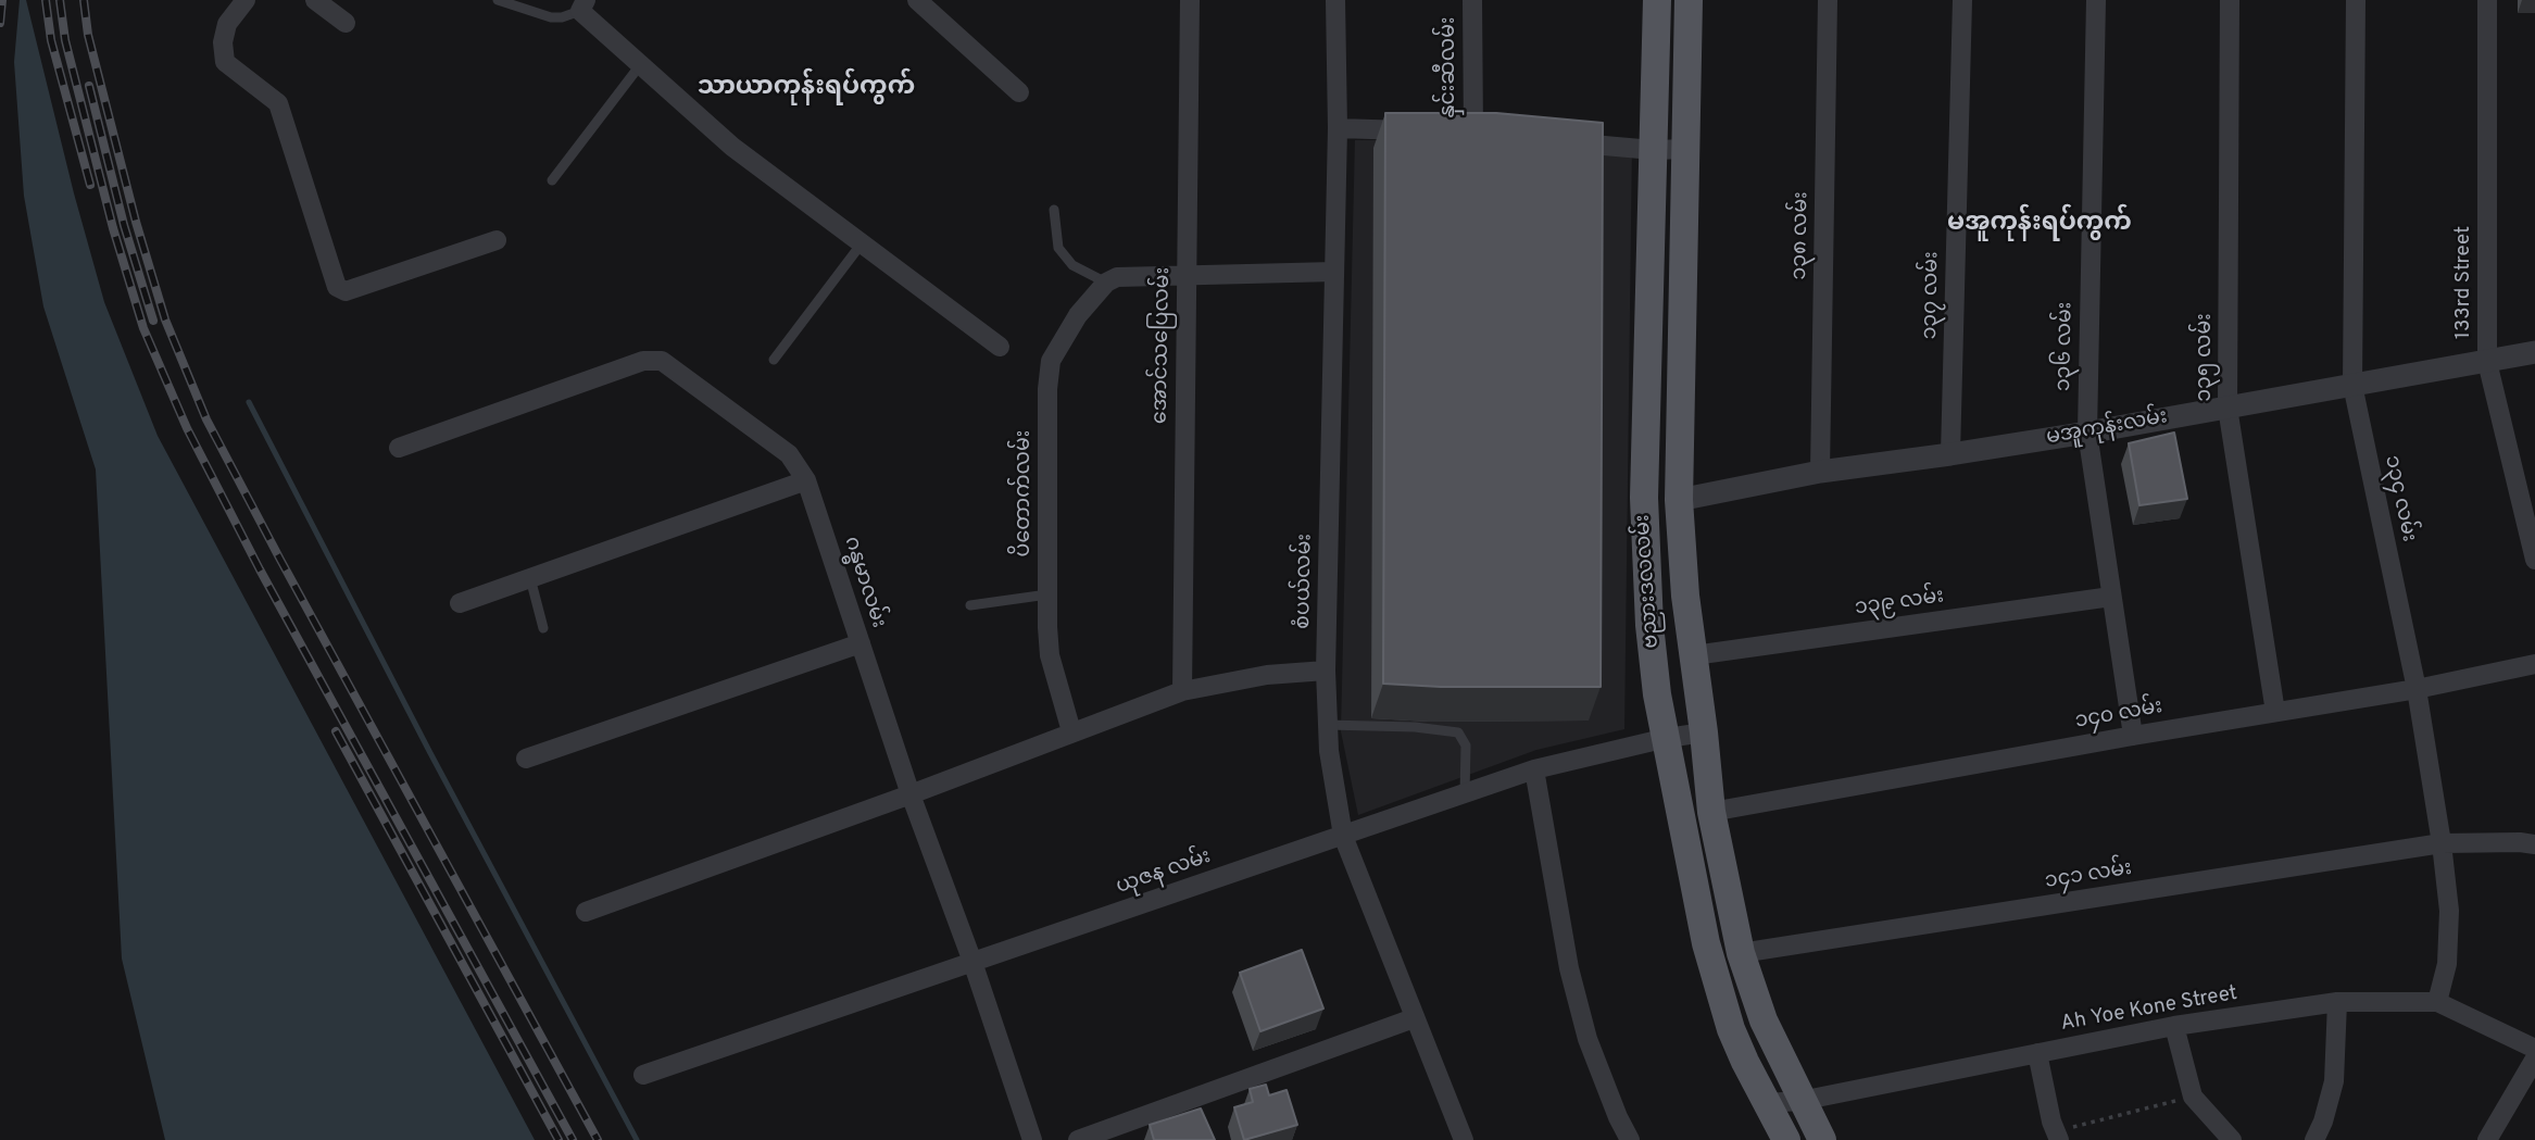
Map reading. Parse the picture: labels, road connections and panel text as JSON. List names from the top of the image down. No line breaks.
{"streets":{"main road":["ဗညားဒလလမ်း"],"street":["နှင်းဆီလမ်း","၁၃၈ လမ်း","133rd Street","၁၃၇ လမ်း","အောင်သပြေလမ်း","၁၃၆ လမ်း","၁၃၅ လမ်း","မအူကုန်းလမ်း","ပိတောက်လမ်း","၁၃၄ လမ်း","စံပယ်လမ်း","ဂန္ဓမာလမ်း","၁၃၉ လမ်း","၁၄၀ လမ်း","ယုဇန လမ်း","၁၄၁ လမ်း","Ah Yoe Kone Street"]},"crossings":[["၁၃၈ လမ်း","မအူကုန်းလမ်း"],["133rd Street","မအူကုန်းလမ်း"],["၁၃၇ လမ်း","မအူကုန်းလမ်း"],["၁၃၆ လမ်း","မအူကုန်းလမ်း"],["၁၃၆ လမ်း","၁၃၉ လမ်း"],["၁၃၆ လမ်း","၁၄၀ လမ်း"],["၁၃၅ လမ်း","မအူကုန်းလမ်း"],["၁၃၅ လမ်း","၁၄၀ လမ်း"],["မအူကုန်းလမ်း","၁၃၄ လမ်း"],["မအူကုန်းလမ်း","ဗညားဒလလမ်း"],["၁၃၄ လမ်း","၁၄၀ လမ်း"],["၁၃၄ လမ်း","၁၄၁ လမ်း"],["၁၃၄ လမ်း","Ah Yoe Kone Street"],["စံပယ်လမ်း","ယုဇန လမ်း"],["ဗညားဒလလမ်း","၁၃၉ လမ်း"],["ဗညားဒလလမ်း","၁၄၀ လမ်း"],["ဗညားဒလလမ်း","ယုဇန လမ်း"],["ဗညားဒလလမ်း","၁၄၁ လမ်း"],["ဗညားဒလလမ်း","Ah Yoe Kone Street"],["ဂန္ဓမာလမ်း","ယုဇန လမ်း"]],"districts":["သာယာကုန်းရပ်ကွက်","မအူကုန်းရပ်ကွက်"]}
